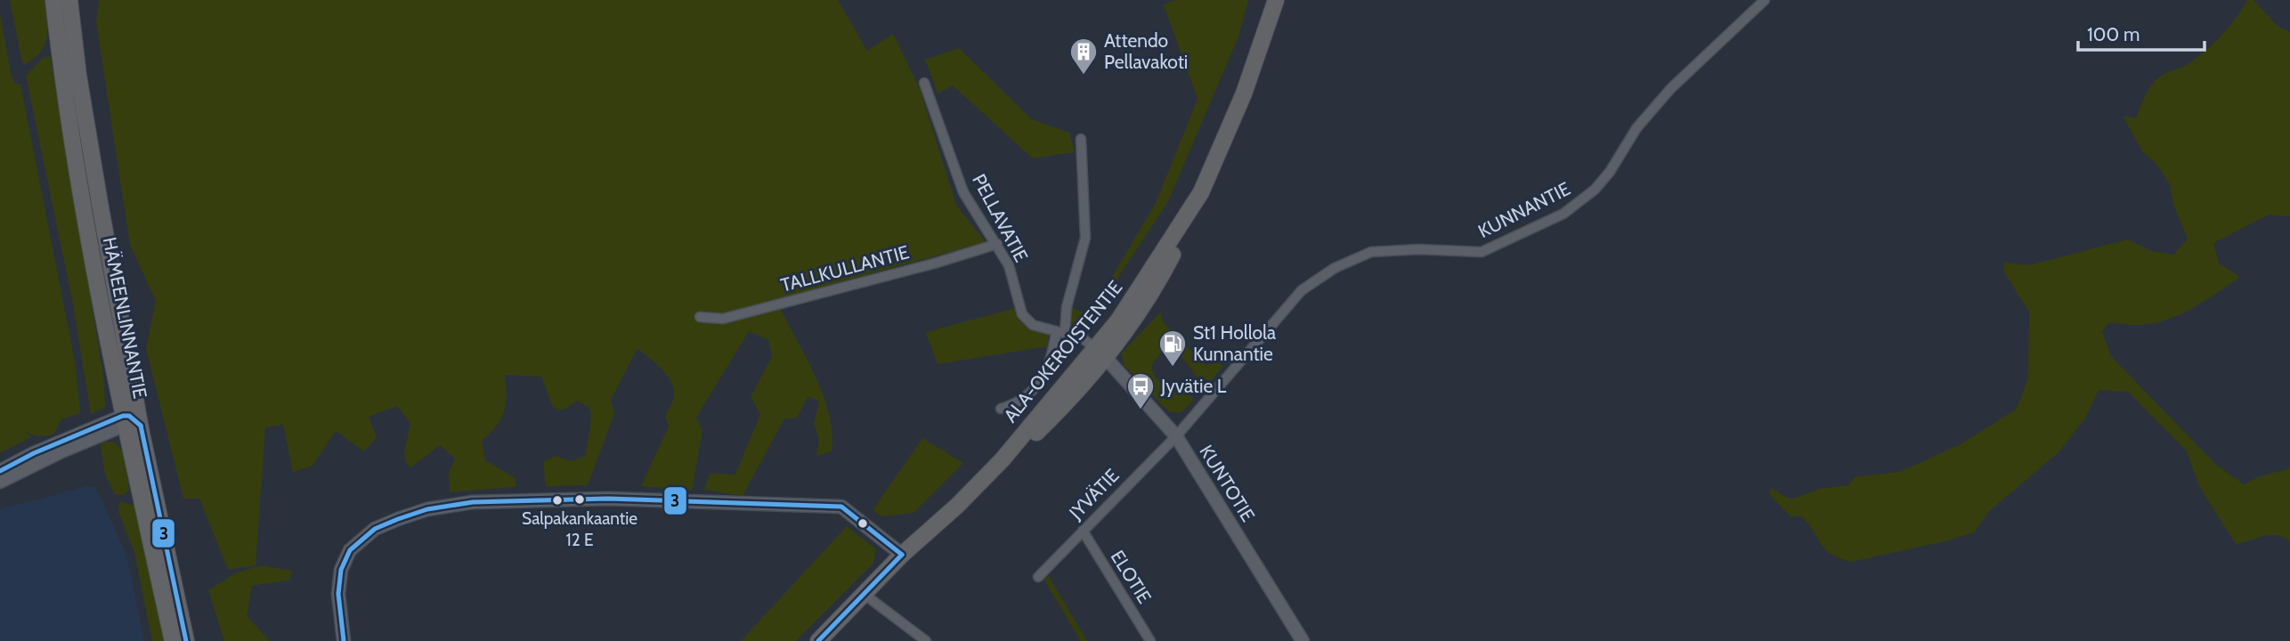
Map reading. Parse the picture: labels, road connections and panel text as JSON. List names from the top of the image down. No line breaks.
{"streets":{"main road":["HÄMEENLINNANTIE","ALA-OKEROISTENTIE"],"street":["KUNNANTIE","PELLAVATIE","TALLKULLANTIE","KUNTOTIE","JYVÄTIE","ELOTIE"]},"crossings":[["KUNNANTIE","KUNTOTIE"],["KUNNANTIE","JYVÄTIE"],["PELLAVATIE","TALLKULLANTIE"],["PELLAVATIE","ALA-OKEROISTENTIE"],["PELLAVATIE","KUNTOTIE"],["ALA-OKEROISTENTIE","KUNTOTIE"],["KUNTOTIE","JYVÄTIE"],["JYVÄTIE","ELOTIE"]],"places":{"building":["Attendo Pellavakoti"],"fuel station":["St1 Hollola Kunnantie"],"bus stop":["Jyvätie L"],"other":["Salpakankaantie 12 E"]},"lines":["transit line 3"],"scale_bar":"100 m"}
